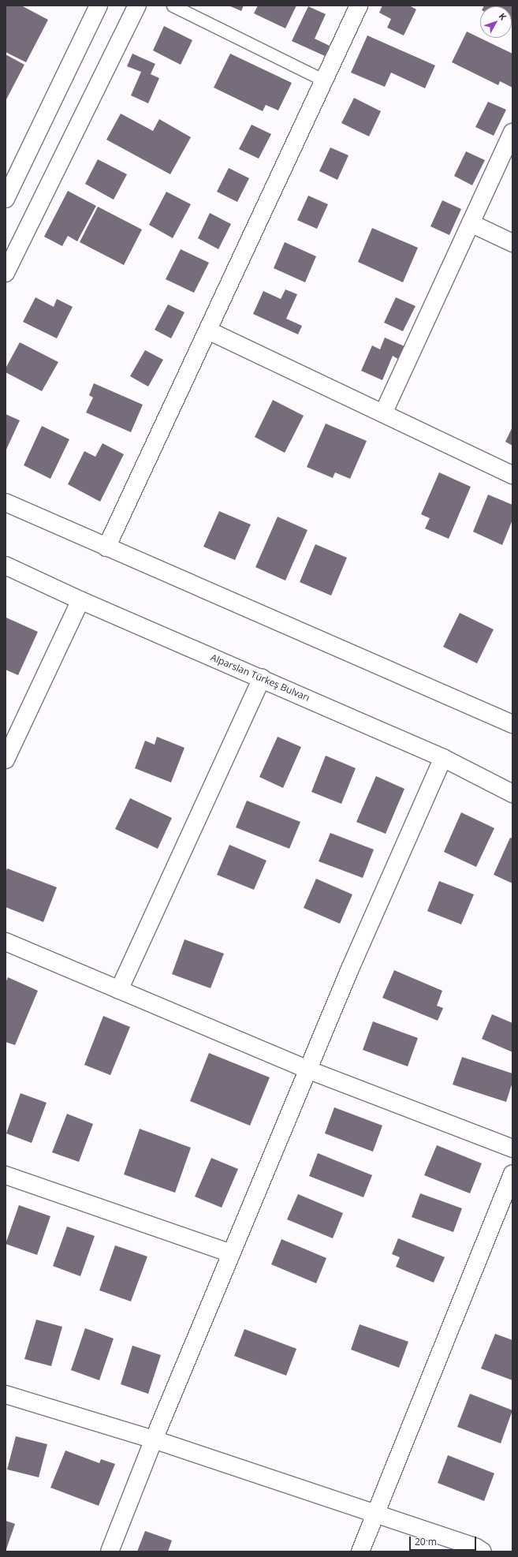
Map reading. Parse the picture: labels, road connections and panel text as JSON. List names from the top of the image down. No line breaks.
{"streets":{"street":["Alparslan Türkeş Bulvarı"]},"scale_bar":"20 m","north":"top right"}
